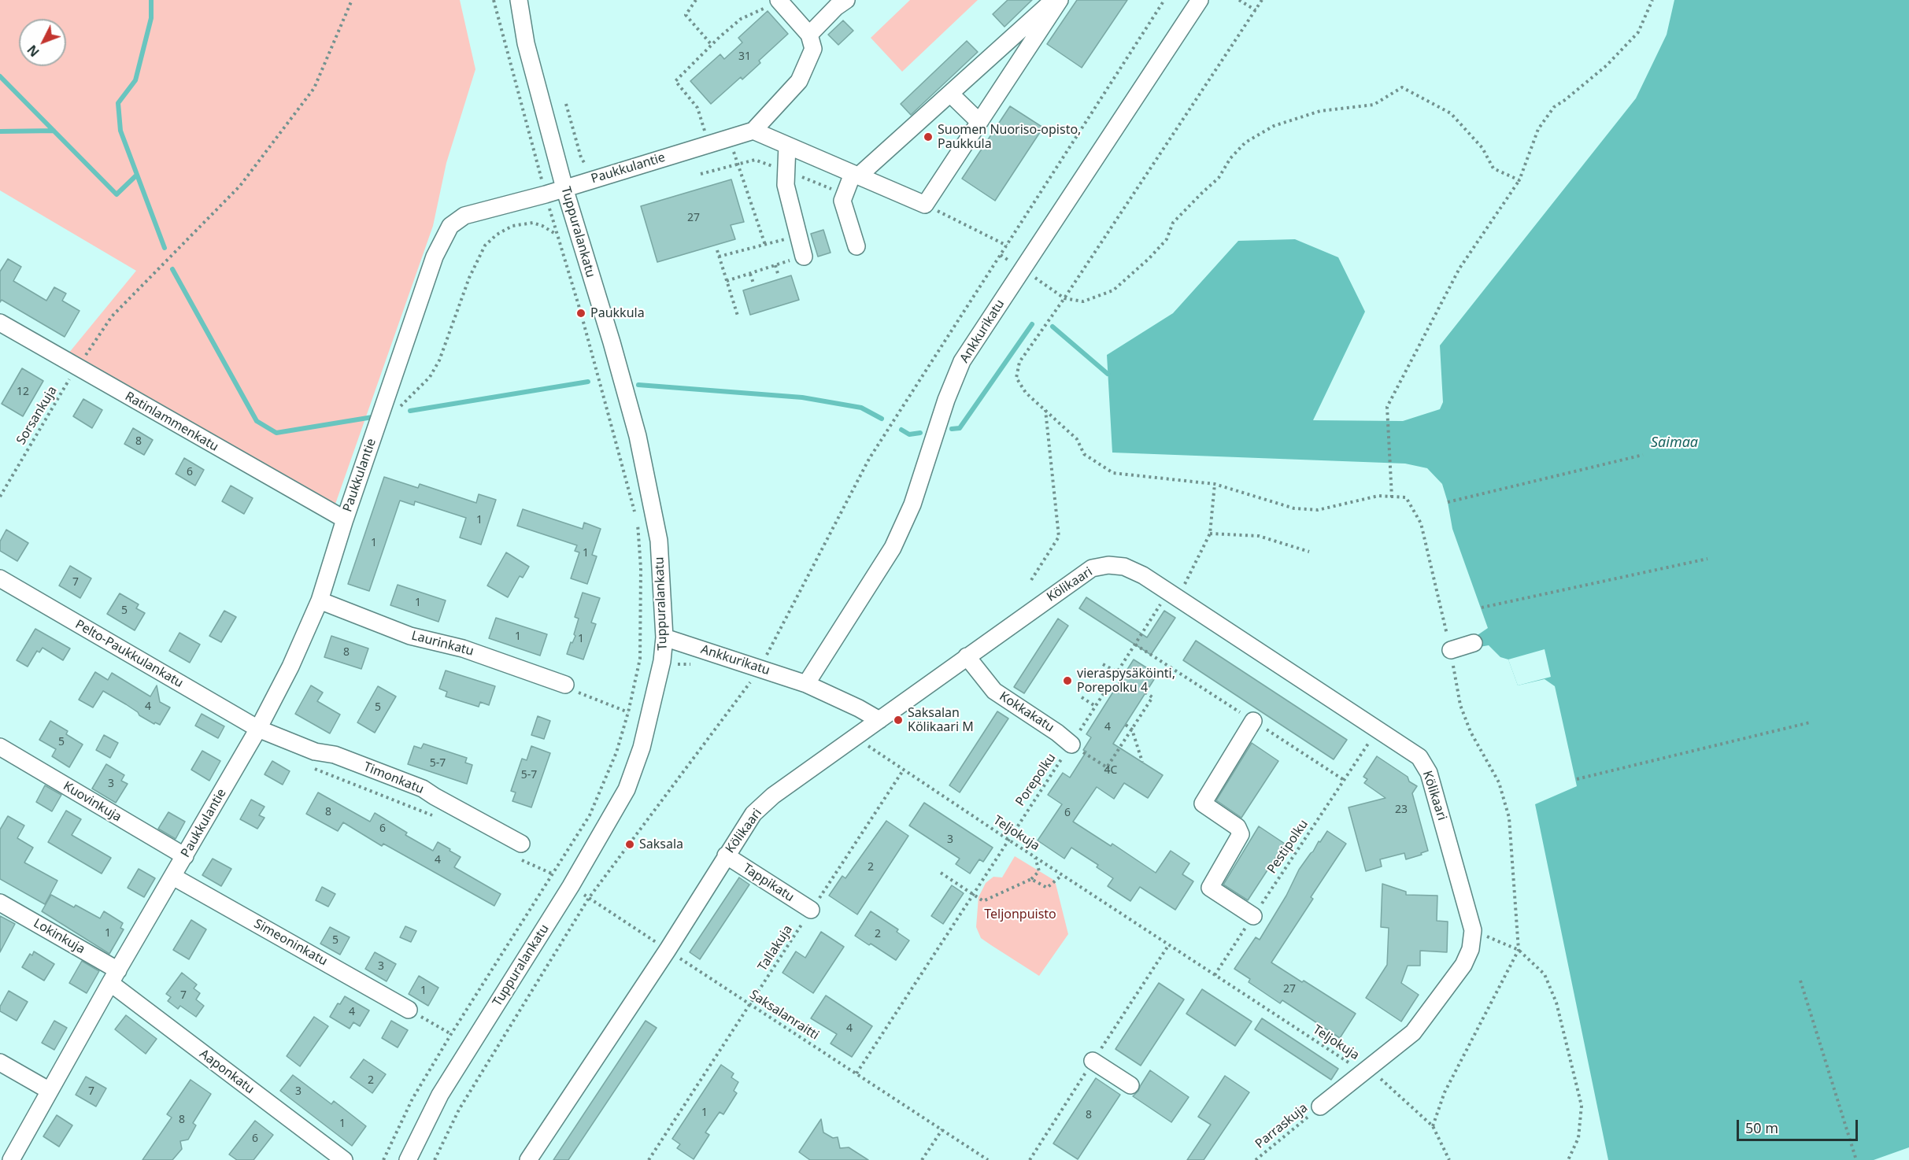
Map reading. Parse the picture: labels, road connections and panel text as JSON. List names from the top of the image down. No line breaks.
{"streets":{"street":["Paukkulantie","Tuppuralankatu","Ankkurikatu","Ratinlammenkatu","Kölikaari","Laurinkatu","Pelto-Paukkulankatu","Kokkakatu","Timonkatu","Kuovinkuja","Tappikatu","Lokinkuja","Simeoninkatu","Aaponkatu"],"path":["Sorsankuja","Porepolku","Teljokuja","Pestipolku","Tallakuja","Saksalanraitti","Parraskuja"]},"crossings":[["Paukkulantie","Tuppuralankatu"],["Paukkulantie","Ratinlammenkatu"],["Paukkulantie","Laurinkatu"],["Paukkulantie","Pelto-Paukkulankatu"],["Paukkulantie","Timonkatu"],["Paukkulantie","Kuovinkuja"],["Paukkulantie","Lokinkuja"],["Paukkulantie","Simeoninkatu"],["Paukkulantie","Aaponkatu"],["Tuppuralankatu","Ankkurikatu"],["Tuppuralankatu","Saksalanraitti"],["Ankkurikatu","Kölikaari"],["Sorsankuja","Ratinlammenkatu"],["Kölikaari","Kokkakatu"],["Kölikaari","Porepolku"],["Kölikaari","Teljokuja"],["Kölikaari","Pestipolku"],["Kölikaari","Tappikatu"],["Kölikaari","Saksalanraitti"],["Kölikaari","Parraskuja"],["Pelto-Paukkulankatu","Timonkatu"],["Kokkakatu","Porepolku"],["Timonkatu","Saksalanraitti"],["Porepolku","Teljokuja"],["Porepolku","Saksalanraitti"],["Teljokuja","Pestipolku"],["Teljokuja","Tallakuja"],["Tappikatu","Tallakuja"],["Lokinkuja","Aaponkatu"],["Tallakuja","Saksalanraitti"]],"water":["Saimaa"],"parks":["Teljonpuisto"],"places":["Suomen Nuoriso-opisto, Paukkula","Paukkula","vieraspysäköinti, Porepolku 4","Saksalan Kölikaari M","Saksala"],"house_numbers":["31","27","12","8","6","1","1","1","7","1","5","1","1","8","4","5","4","5","5-7","4C","5-7","3","23","8","6","6","3","4","2","1","2","5","3","27","1","7","4","4","2","7","3","1","8","8","1","6"],"scale_bar":"50 m","north":"bottom left"}
